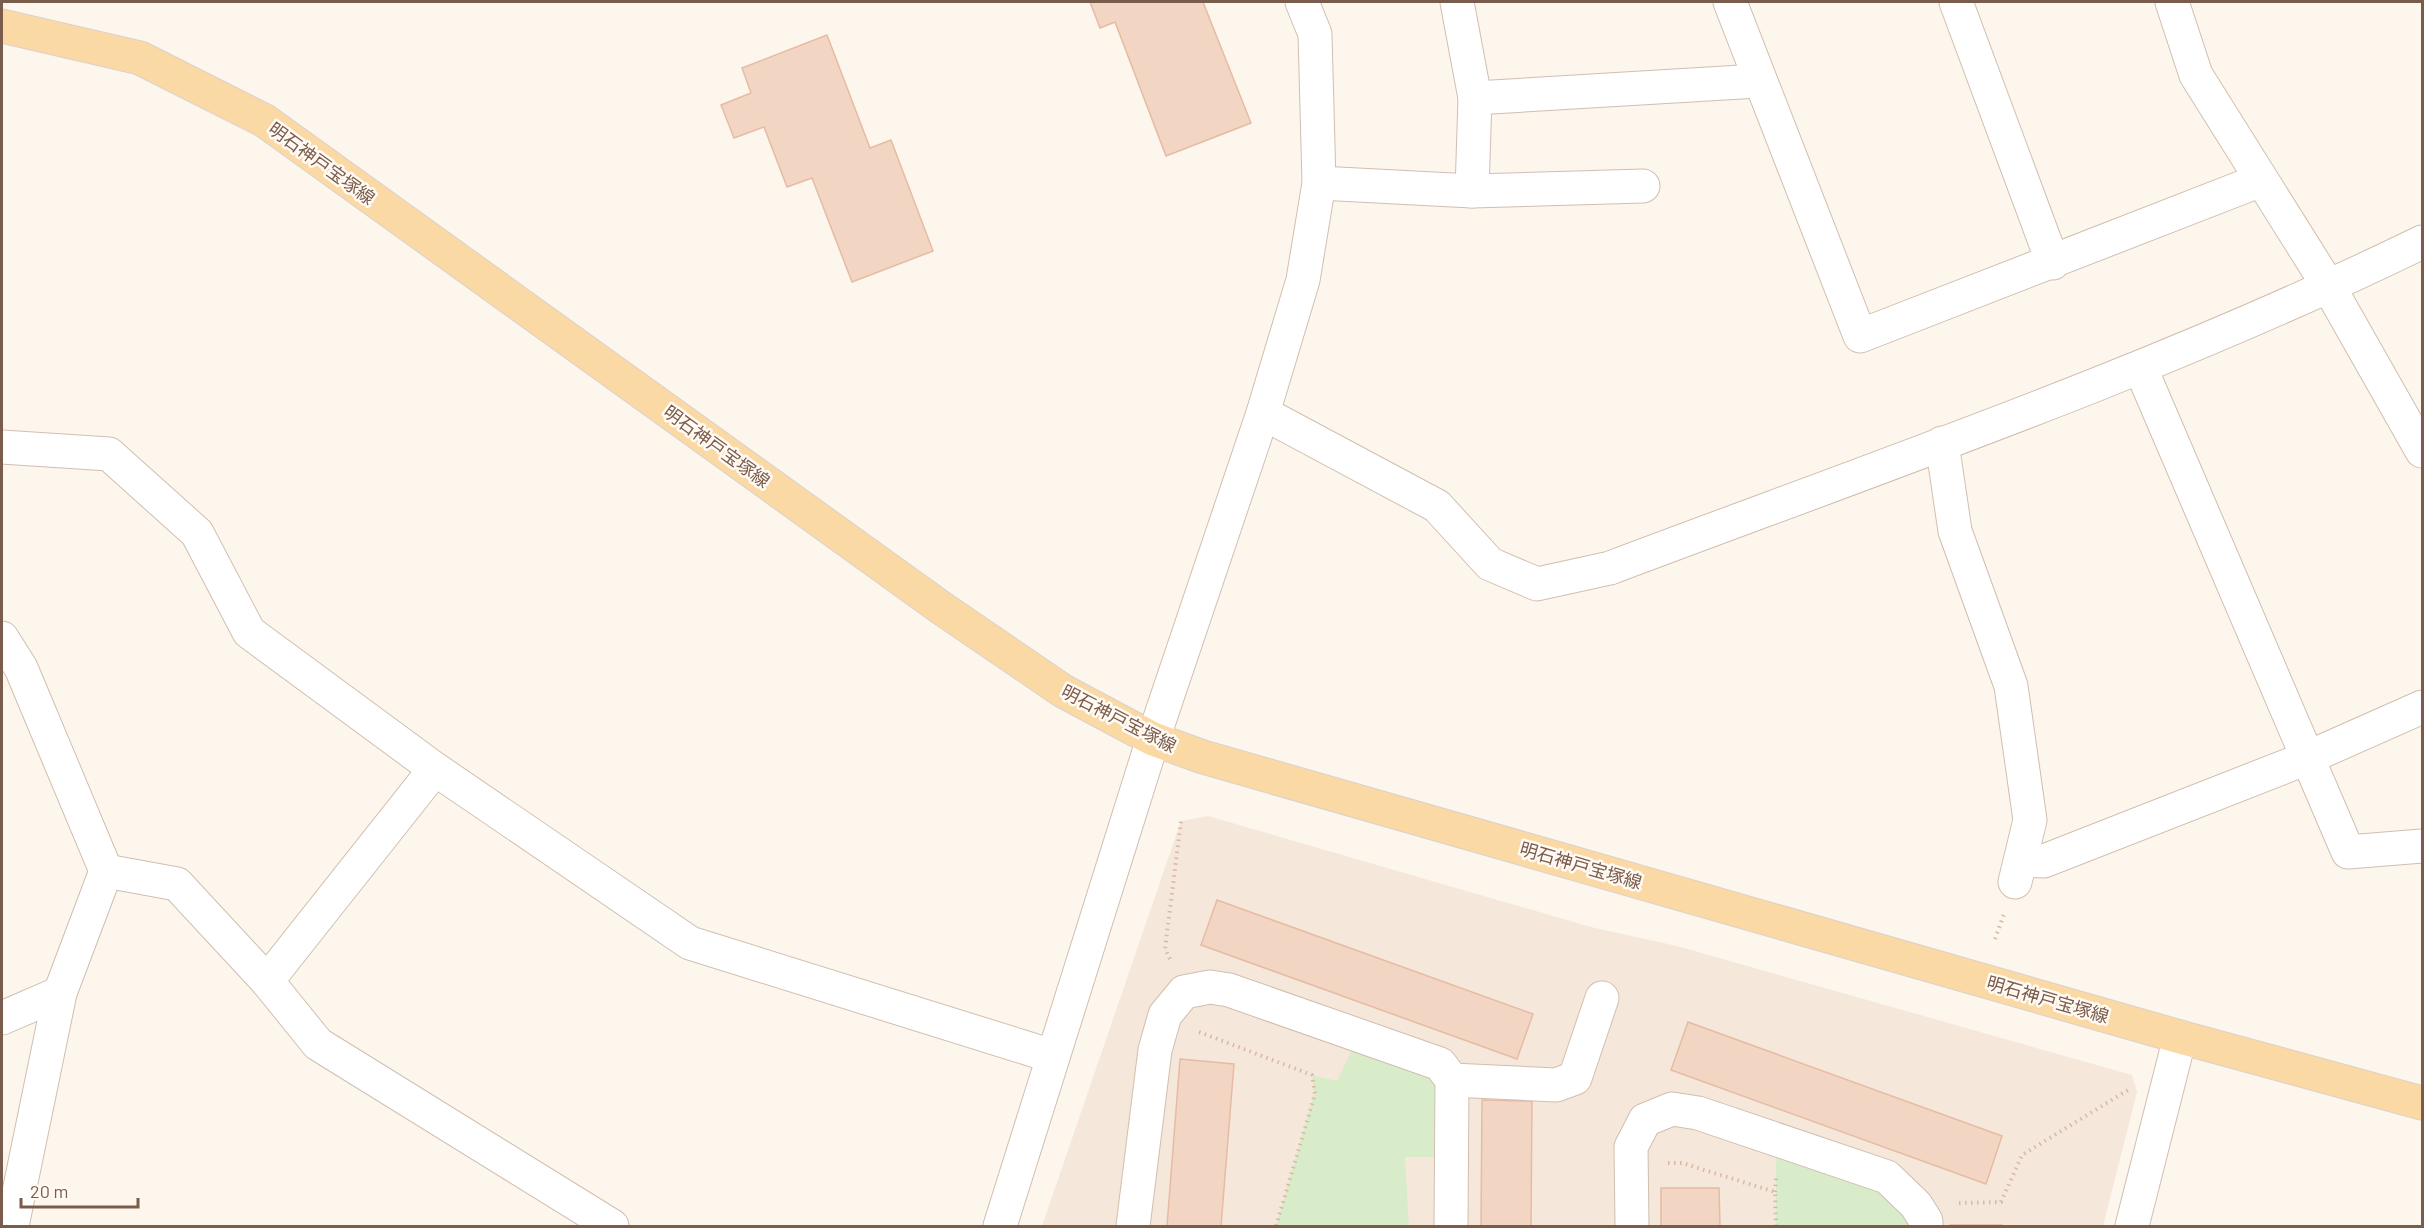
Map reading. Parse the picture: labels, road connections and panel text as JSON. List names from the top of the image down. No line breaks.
{"streets":{"main road":["明石神戸宝塚線"]},"scale_bar":"20 m"}
